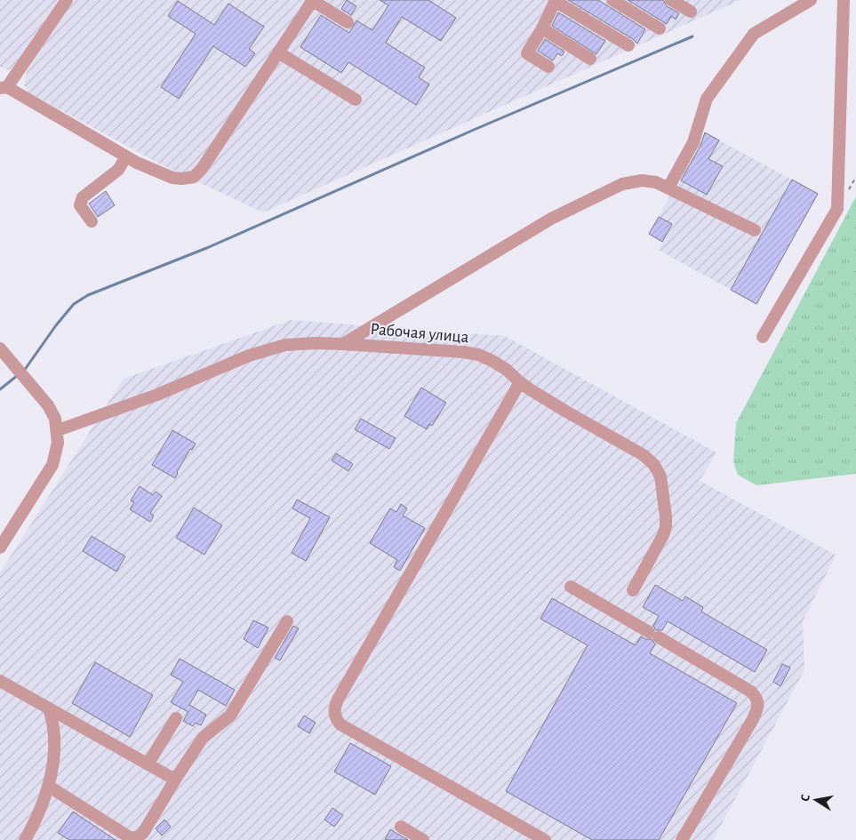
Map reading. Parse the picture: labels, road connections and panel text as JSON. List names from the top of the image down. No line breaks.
{"streets":{"street":["Рабочая улица"]},"north":"left"}
